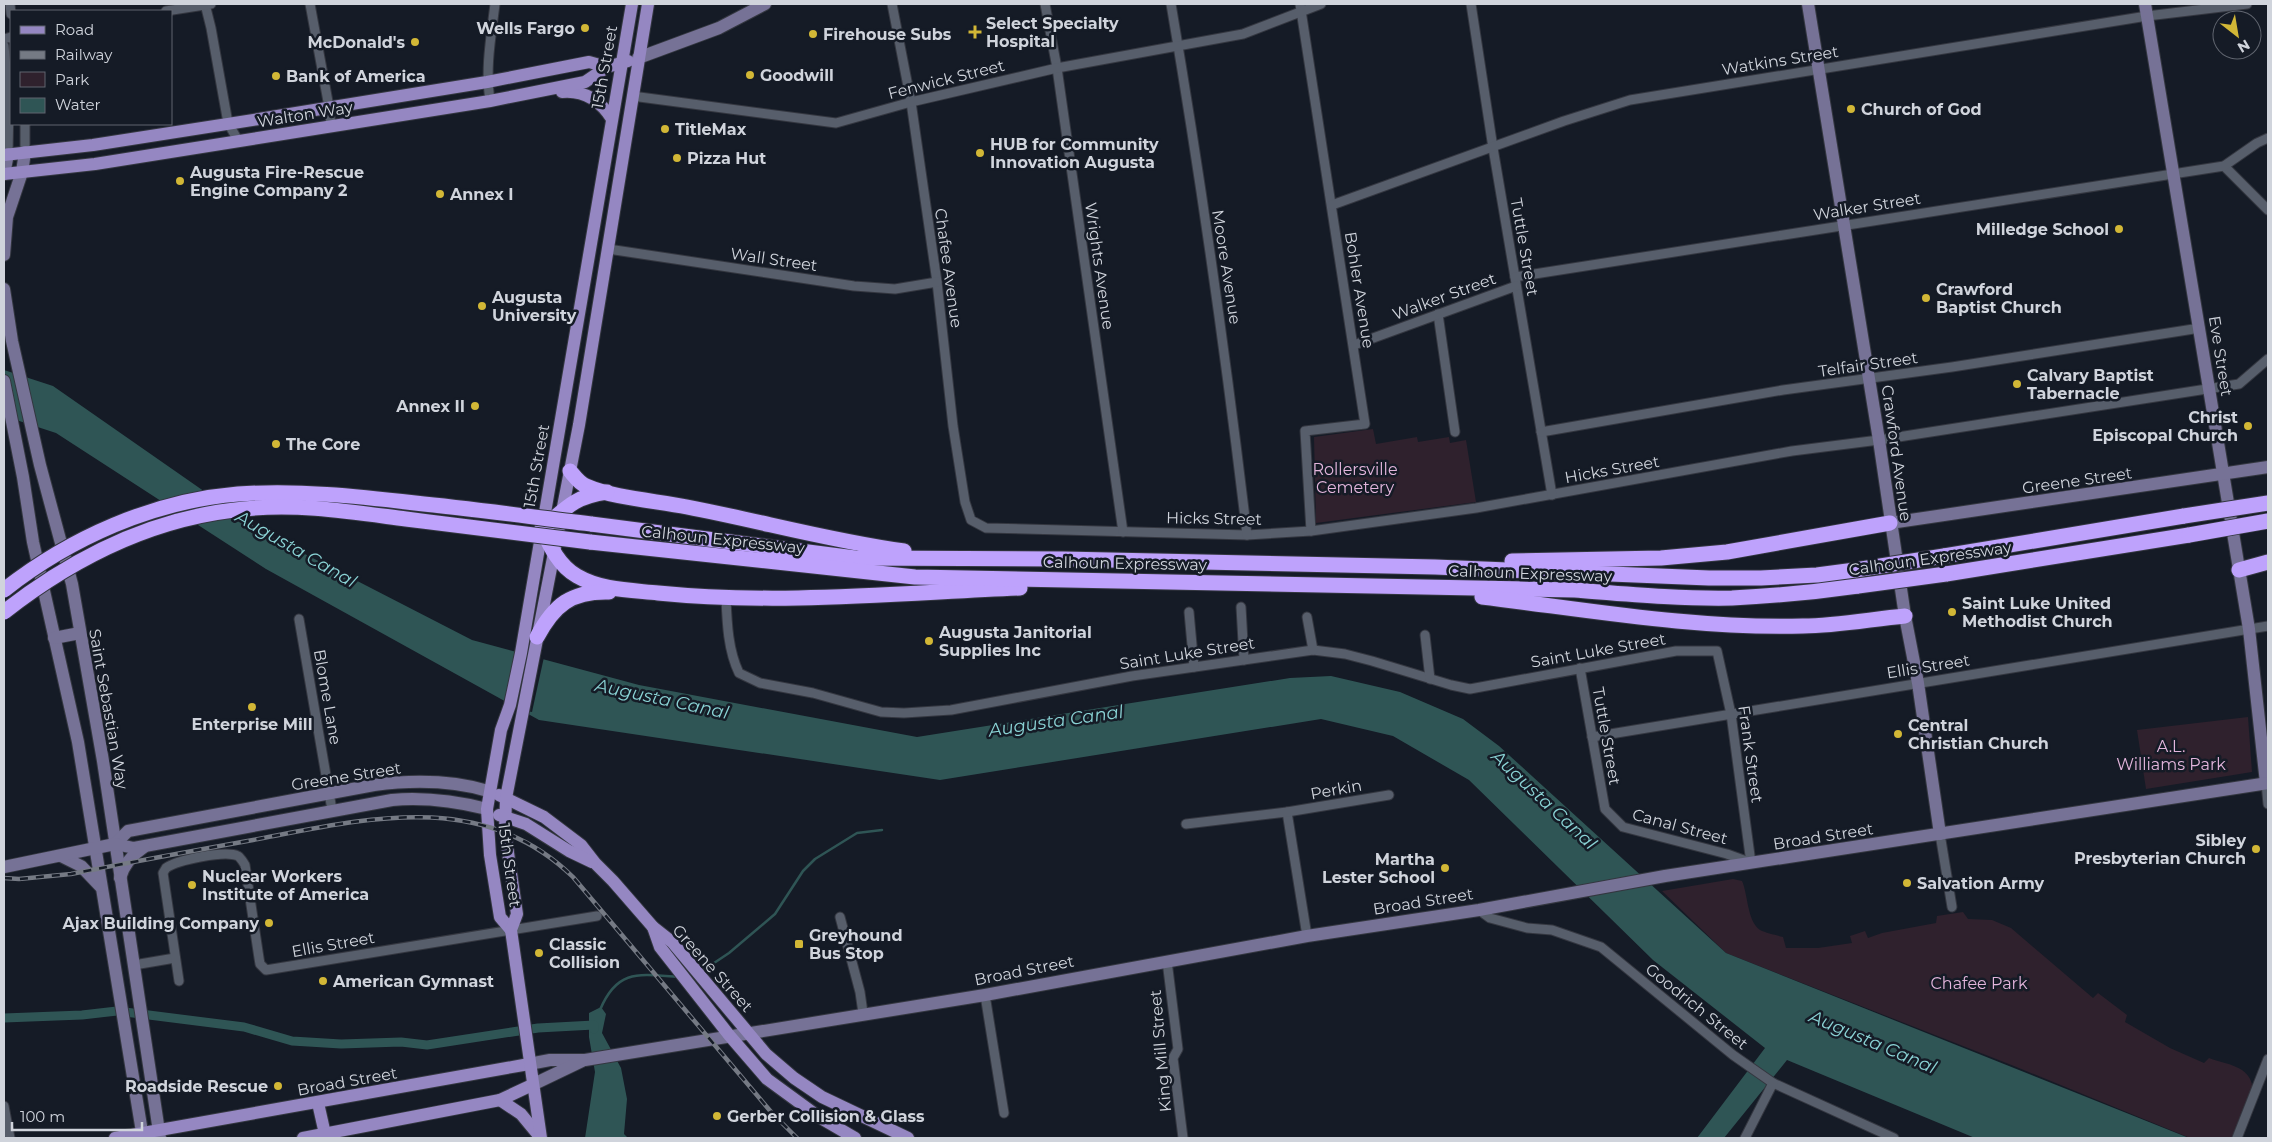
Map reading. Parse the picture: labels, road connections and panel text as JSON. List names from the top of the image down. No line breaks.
{"streets":{"highway":["Calhoun Expressway"],"main road":["15th Street","Walton Way","Eve Street","Crawford Avenue","Greene Street","Saint Sebastian Way","Broad Street"],"street":["Watkins Street","Fenwick Street","Walker Street","Tuttle Street","Wall Street","Wrights Avenue","Moore Avenue","Chafee Avenue","Bohler Avenue","Telfair Street","Hicks Street","Saint Luke Street","Ellis Street","Blome Lane","Frank Street","Perkin","Canal Street","Goodrich Street","King Mill Street"]},"crossings":[["Watkins Street","Tuttle Street"],["Watkins Street","Bohler Avenue"],["Watkins Street","Eve Street"],["Watkins Street","Crawford Avenue"],["15th Street","Fenwick Street"],["15th Street","Walton Way"],["15th Street","Wall Street"],["15th Street","Greene Street"],["15th Street","Ellis Street"],["15th Street","Broad Street"],["Fenwick Street","Wrights Avenue"],["Fenwick Street","Moore Avenue"],["Fenwick Street","Chafee Avenue"],["Fenwick Street","Bohler Avenue"],["Walker Street","Tuttle Street"],["Walker Street","Bohler Avenue"],["Walker Street","Eve Street"],["Walker Street","Crawford Avenue"],["Tuttle Street","Telfair Street"],["Tuttle Street","Hicks Street"],["Tuttle Street","Saint Luke Street"],["Tuttle Street","Ellis Street"],["Tuttle Street","Canal Street"],["Wall Street","Chafee Avenue"],["Wrights Avenue","Hicks Street"],["Moore Avenue","Hicks Street"],["Chafee Avenue","Hicks Street"],["Bohler Avenue","Hicks Street"],["Eve Street","Telfair Street"],["Eve Street","Hicks Street"],["Eve Street","Greene Street"],["Eve Street","Ellis Street"],["Eve Street","Broad Street"],["Telfair Street","Crawford Avenue"],["Crawford Avenue","Hicks Street"],["Crawford Avenue","Greene Street"],["Crawford Avenue","Ellis Street"],["Crawford Avenue","Broad Street"],["Greene Street","Blome Lane"],["Greene Street","Saint Sebastian Way"],["Greene Street","Broad Street"],["Saint Luke Street","Frank Street"],["Ellis Street","Frank Street"],["Saint Sebastian Way","Broad Street"],["Frank Street","Canal Street"],["Frank Street","Broad Street"],["Canal Street","Broad Street"],["Broad Street","Goodrich Street"],["Broad Street","King Mill Street"]],"water":["Augusta Canal"],"parks":["Rollersville Cemetery","A.L. Williams Park","Chafee Park"],"places":{"other":["Wells Fargo","Firehouse Subs","McDonald's","Goodwill","Bank of America","Church of God","TitleMax","HUB for Community Innovation Augusta","Pizza Hut","Augusta Fire-Rescue Engine Company 2","Annex I","Milledge School","Crawford Baptist Church","Augusta University","Calvary Baptist Tabernacle","Annex II","Christ Episcopal Church","The Core","Saint Luke United Methodist Church","Augusta Janitorial Supplies Inc","Enterprise Mill","Central Christian Church","Sibley Presbyterian Church","Martha Lester School","Salvation Army","Nuclear Workers Institute of America","Ajax Building Company","Classic Collision","American Gymnast","Roadside Rescue","Gerber Collision & Glass"],"health":["Select Specialty Hospital"],"transit":["Greyhound Bus Stop"]},"legend":["Road","Railway","Park","Water"],"scale_bar":"100 m","north":"bottom right"}
